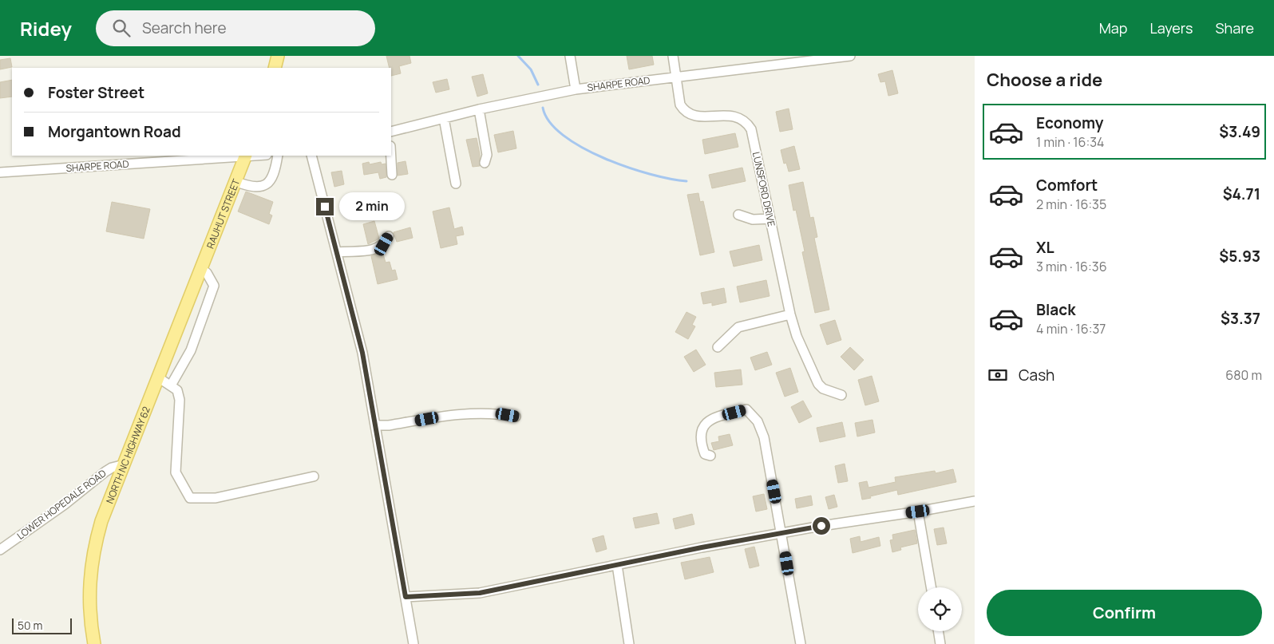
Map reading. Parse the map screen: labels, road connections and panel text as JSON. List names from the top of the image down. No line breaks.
{"streets":{"main road":["RAUHUT STREET","NORTH NC HIGHWAY 62"],"street":["SHARPE ROAD","LUNSFORD DRIVE","LOWER HOPEDALE ROAD"]},"crossings":[["SHARPE ROAD","LUNSFORD DRIVE"],["SHARPE ROAD","RAUHUT STREET"],["RAUHUT STREET","NORTH NC HIGHWAY 62"],["NORTH NC HIGHWAY 62","LOWER HOPEDALE ROAD"]],"scale_bar":"50 m","page":{"header":"Ridey","search":"Search here","nav":["Map","Layers","Share"],"heading":"Choose a ride","banner":["Foster Street","Morgantown Road"],"list":[{"name":"Economy","note":"1 min · 16:34","value":"$3.49"},{"name":"Comfort","note":"2 min · 16:35","value":"$4.71"},{"name":"XL","note":"3 min · 16:36","value":"$5.93"},{"name":"Black","note":"4 min · 16:37","value":"$3.37"}],"bubble":"2 min","pay":["Cash","680 m"],"buttons":"Confirm","scale":"50 m"}}
